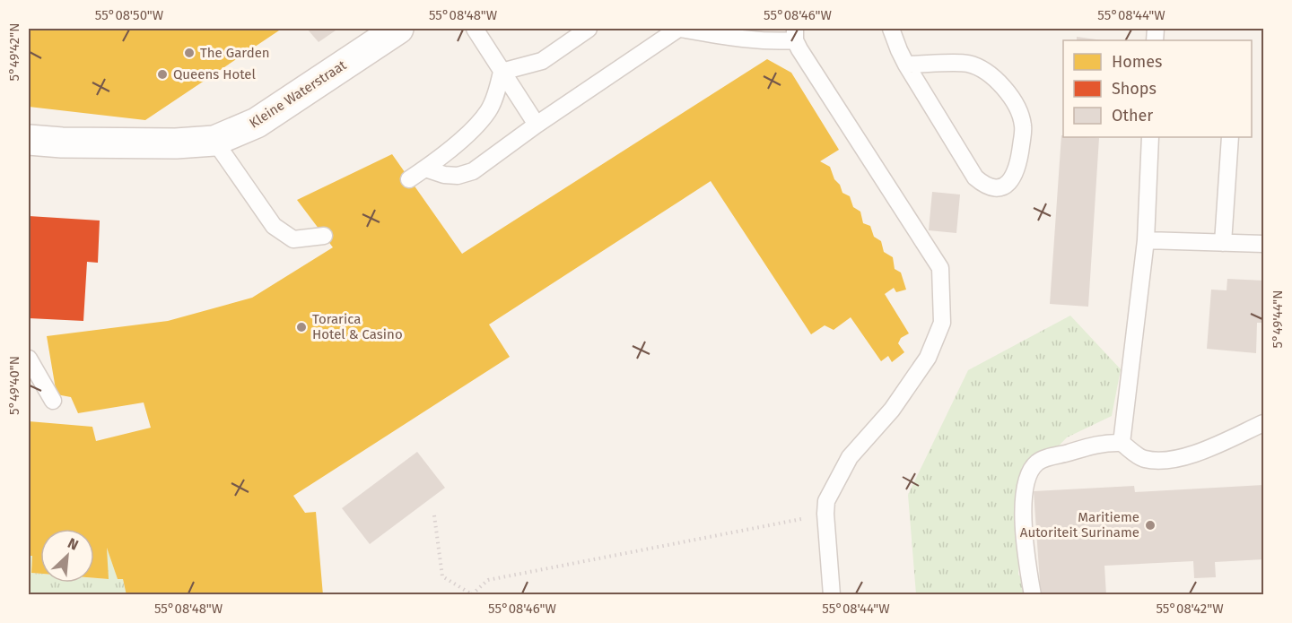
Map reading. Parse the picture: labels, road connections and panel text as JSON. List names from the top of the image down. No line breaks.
{"streets":{"main road":["Kleine Waterstraat"]},"places":["The Garden","Queens Hotel","Torarica Hotel & Casino","Maritieme Autoriteit Suriname"],"legend":["Homes","Shops","Other"],"north":"top right","coordinates":["55°08'50\"W","55°08'48\"W","55°08'46\"W","55°08'44\"W","5°49'42\"N","5°49'44\"N","5°49'40\"N","55°08'42\"W"]}
